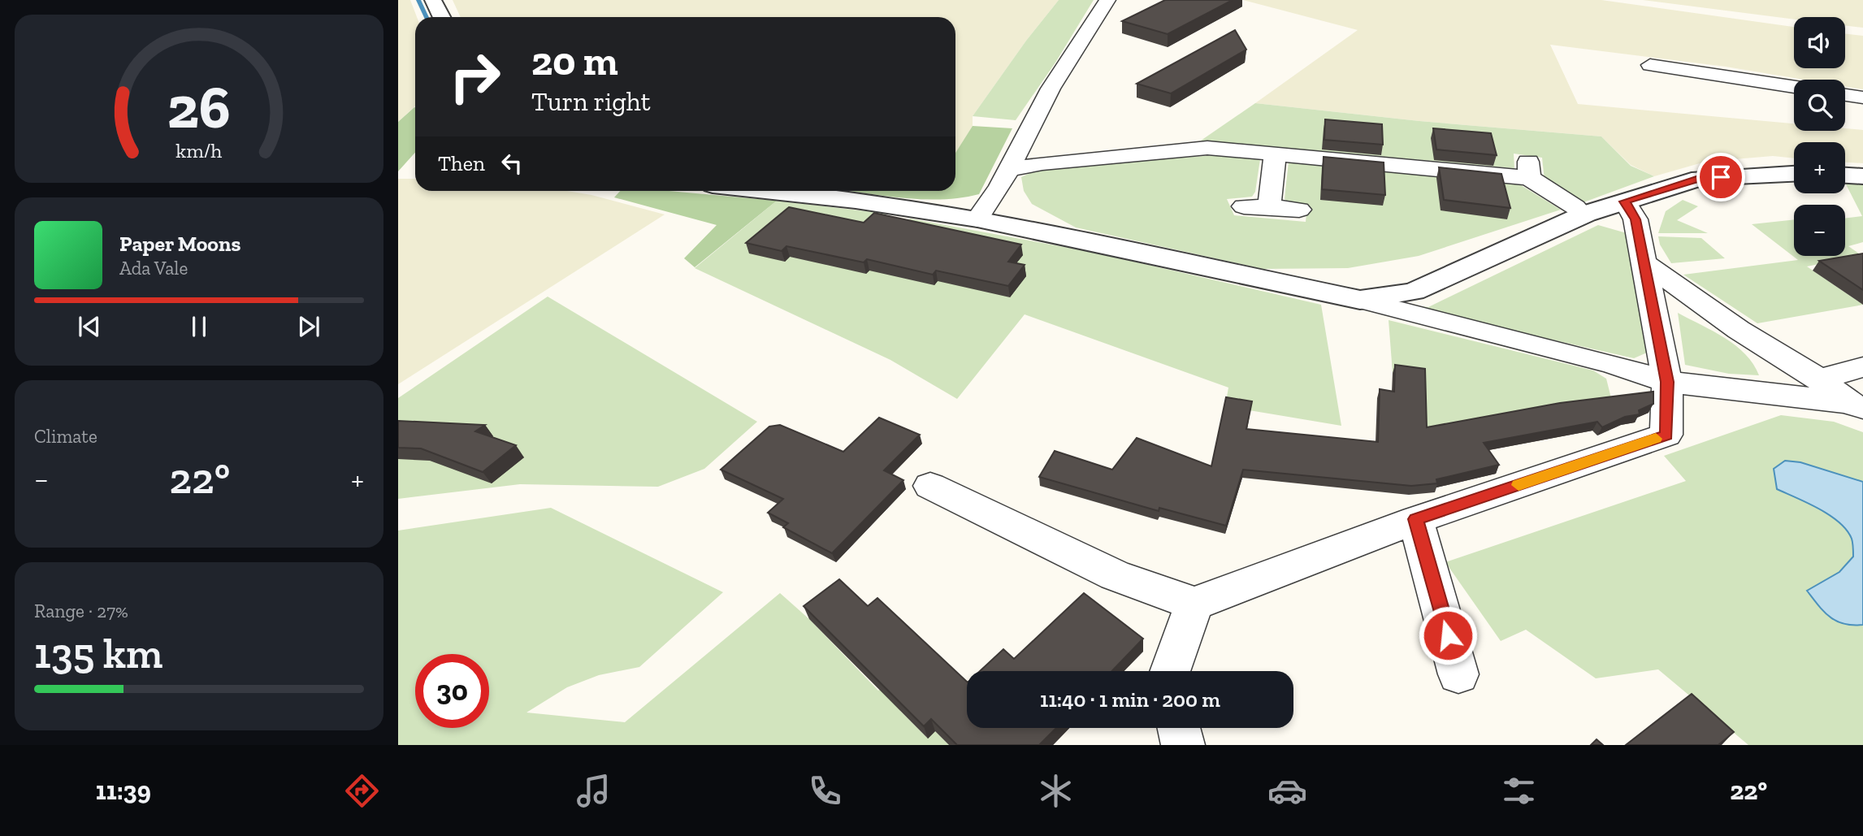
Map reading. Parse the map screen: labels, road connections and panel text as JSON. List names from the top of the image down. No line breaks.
{"page":{"map_buttons":["+","−"],"turn":["20 m","Turn right"],"then":"Then","song":["Paper Moons","Ada Vale"],"tile":["Climate",["Range · 27%","135 km"]],"heat":["−","22°","+"],"limit":"30","trip":"11:40 · 1 min · 200 m","tabs":["11:39","22°"],"gauge":["26","km/h"]}}
